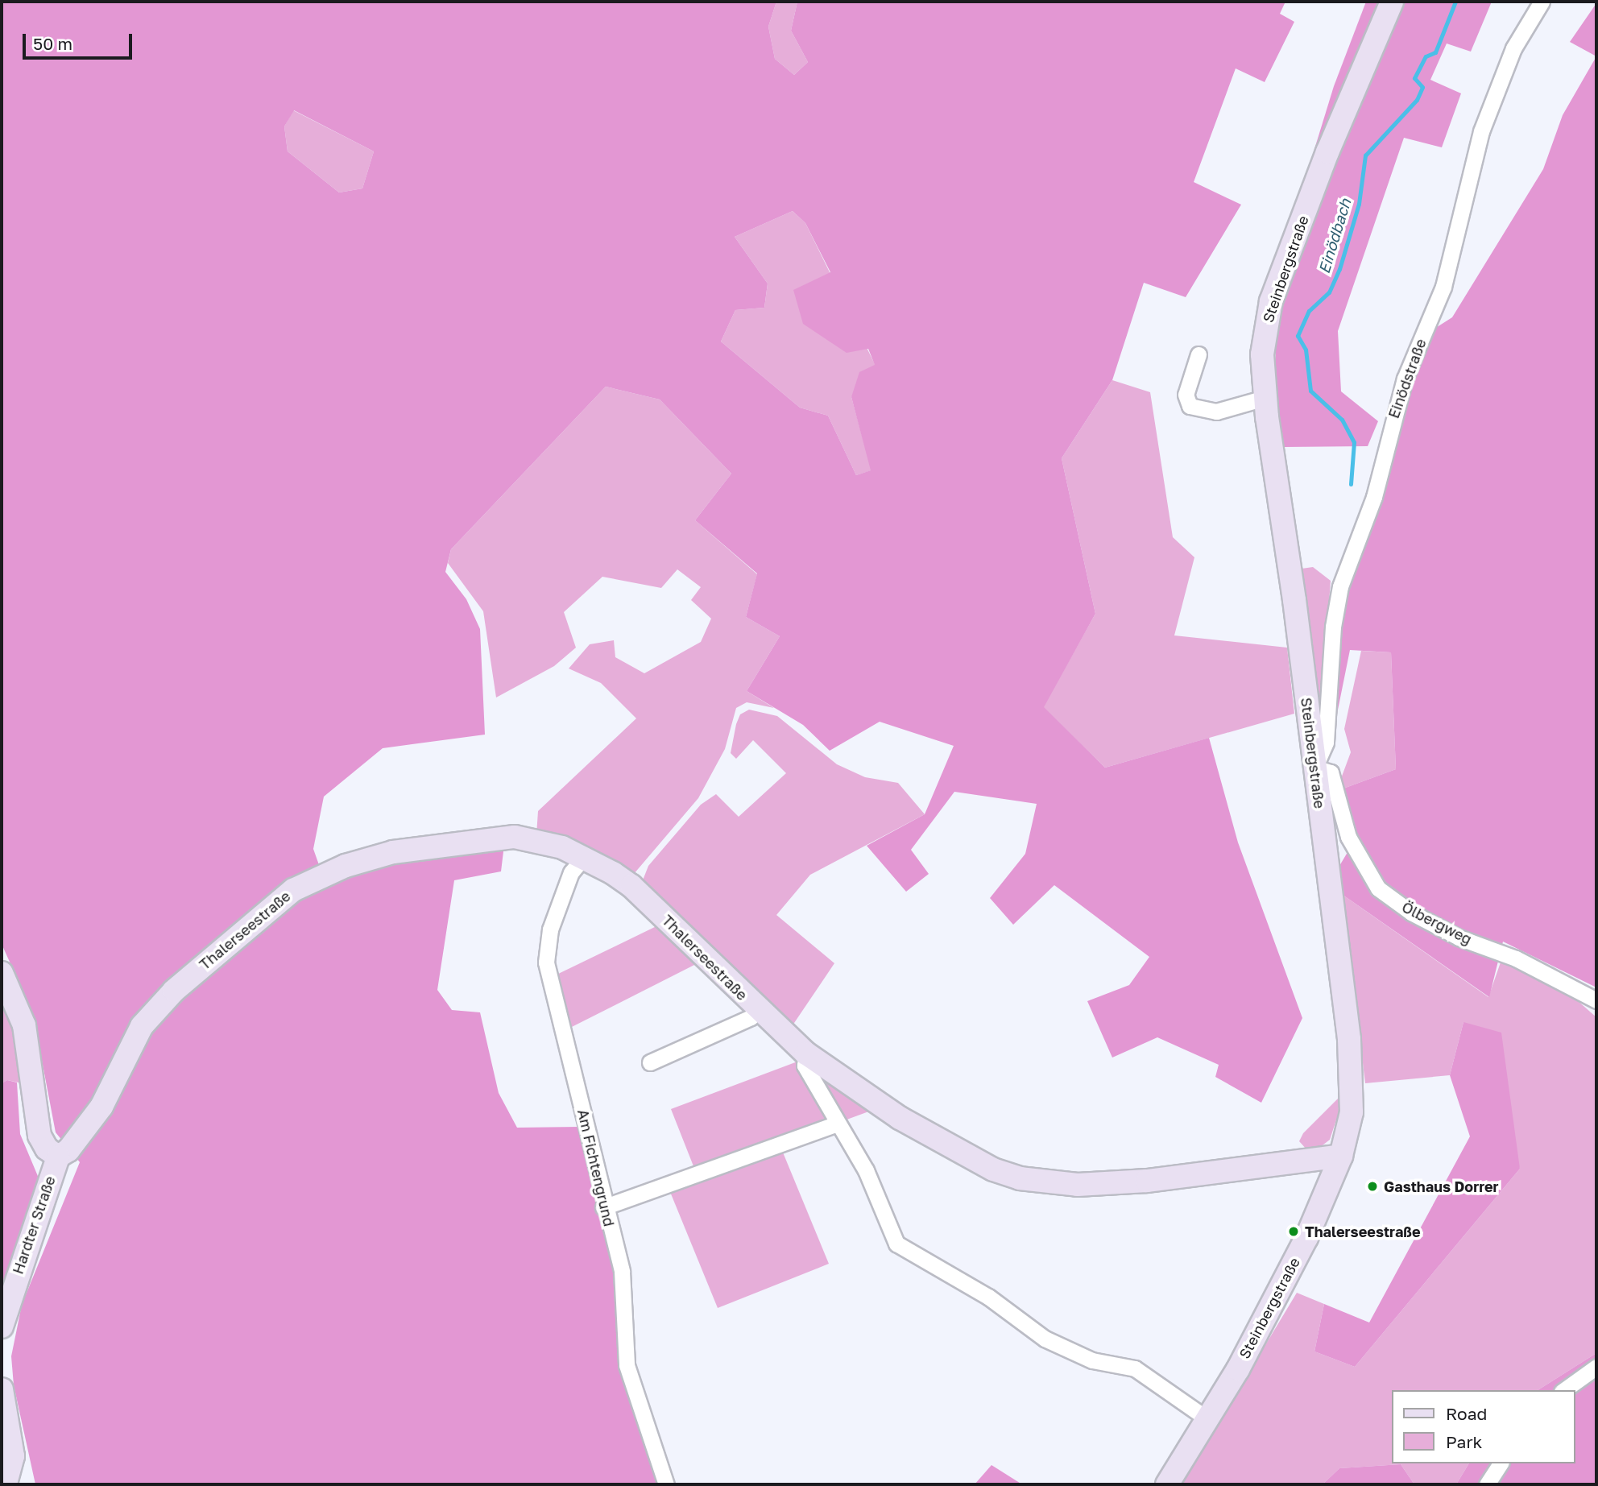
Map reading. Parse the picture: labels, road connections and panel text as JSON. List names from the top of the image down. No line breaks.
{"streets":{"main road":["Steinbergstraße","Thalerseestraße","Hardter Straße"],"street":["Einödstraße","Ölbergweg","Am Fichtengrund"]},"crossings":[["Steinbergstraße","Einödstraße"],["Steinbergstraße","Ölbergweg"],["Steinbergstraße","Thalerseestraße"],["Einödstraße","Ölbergweg"],["Thalerseestraße","Am Fichtengrund"],["Thalerseestraße","Hardter Straße"]],"water":["Einödbach"],"places":["Gasthaus Dorrer","Thalerseestraße"],"legend":["Road","Park"],"scale_bar":"50 m"}
